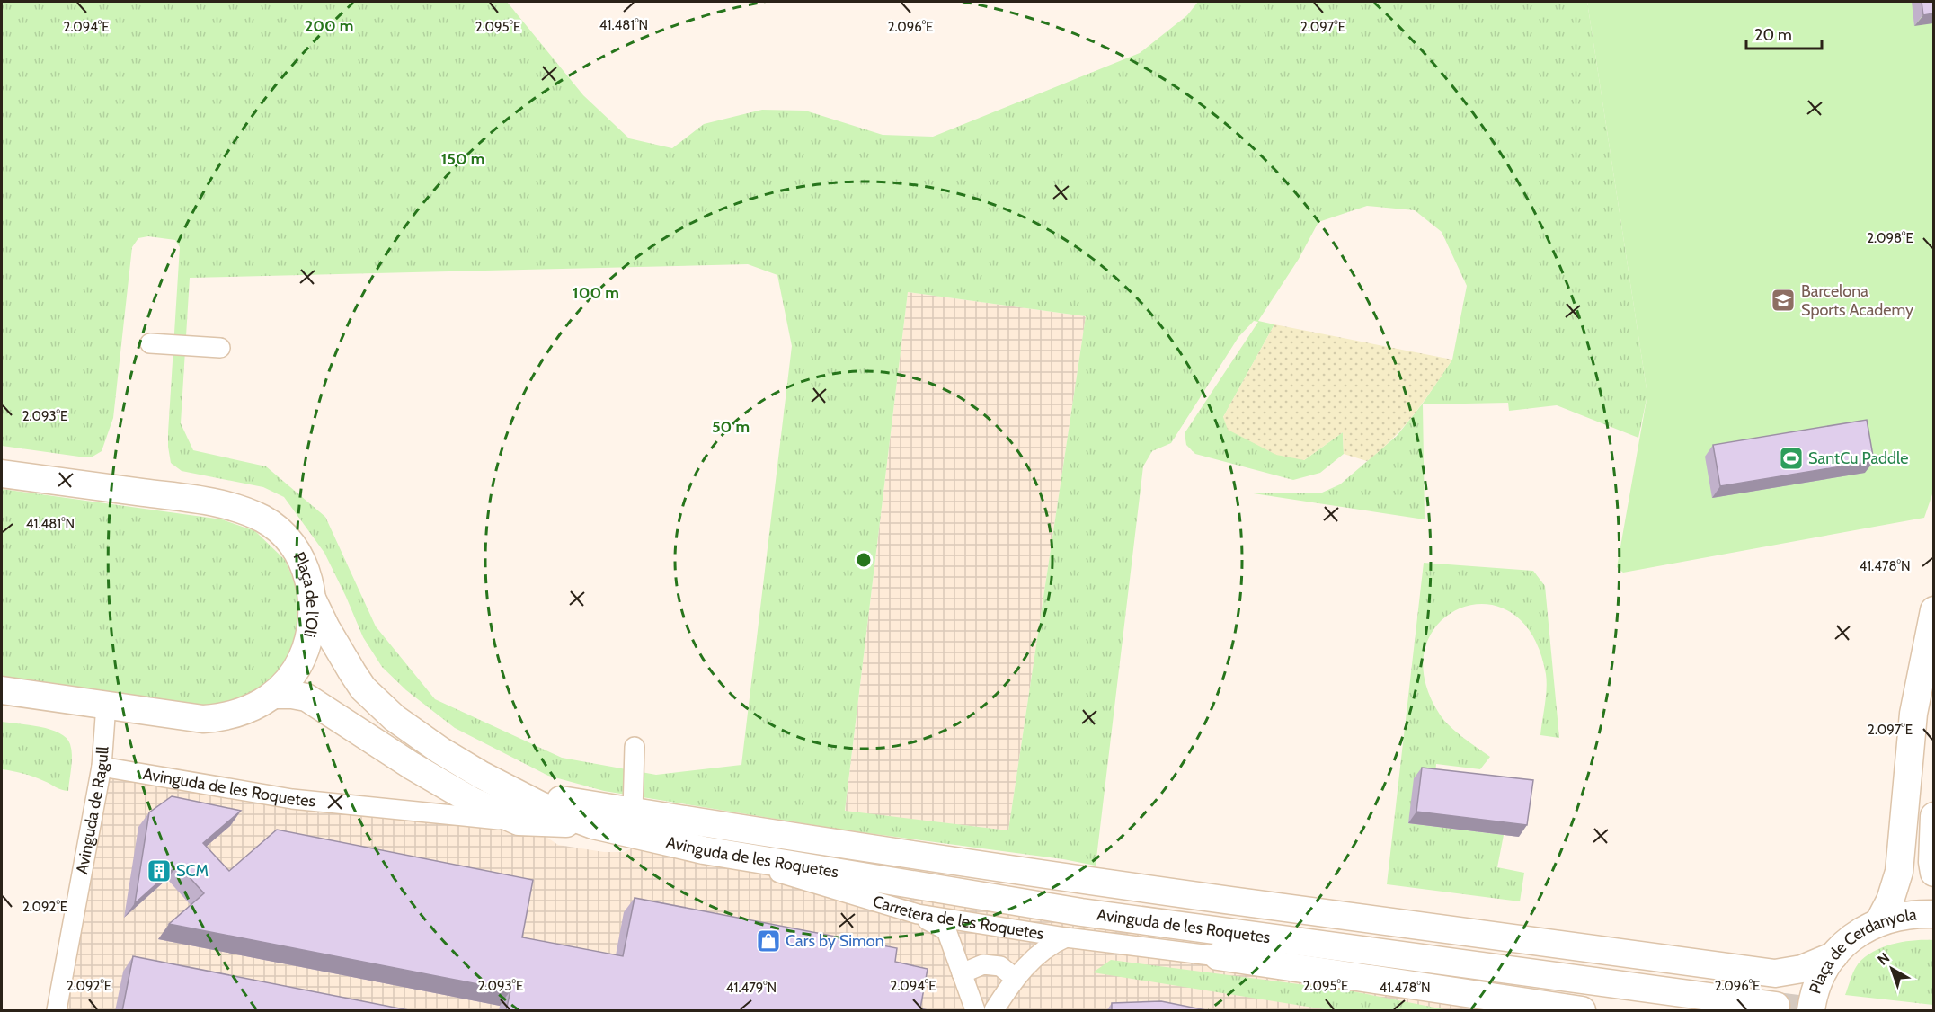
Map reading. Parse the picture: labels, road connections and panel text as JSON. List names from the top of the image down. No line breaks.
{"streets":{"main road":["Plaça de l'Oli","Avinguda de les Roquetes","Plaça de Cerdanyola"],"street":["Avinguda de Ragull","Carretera de les Roquetes"]},"crossings":[["Plaça de l'Oli","Avinguda de les Roquetes"],["Plaça de l'Oli","Avinguda de Ragull"],["Avinguda de les Roquetes","Avinguda de Ragull"],["Avinguda de les Roquetes","Carretera de les Roquetes"]],"places":{"school or university":["Barcelona Sports Academy"],"sports":["SantCu Paddle"],"building":["SCM"],"shop":["Cars by Simon"]},"scale_bar":"20 m","north":"top left","coordinates":["41.481°N","2.097°E","2.094°E","2.095°E","2.096°E","2.098°E","2.093°E","41.478°N","2.092°E","41.479°N"],"rings":["200 m","150 m","100 m","50 m"]}
